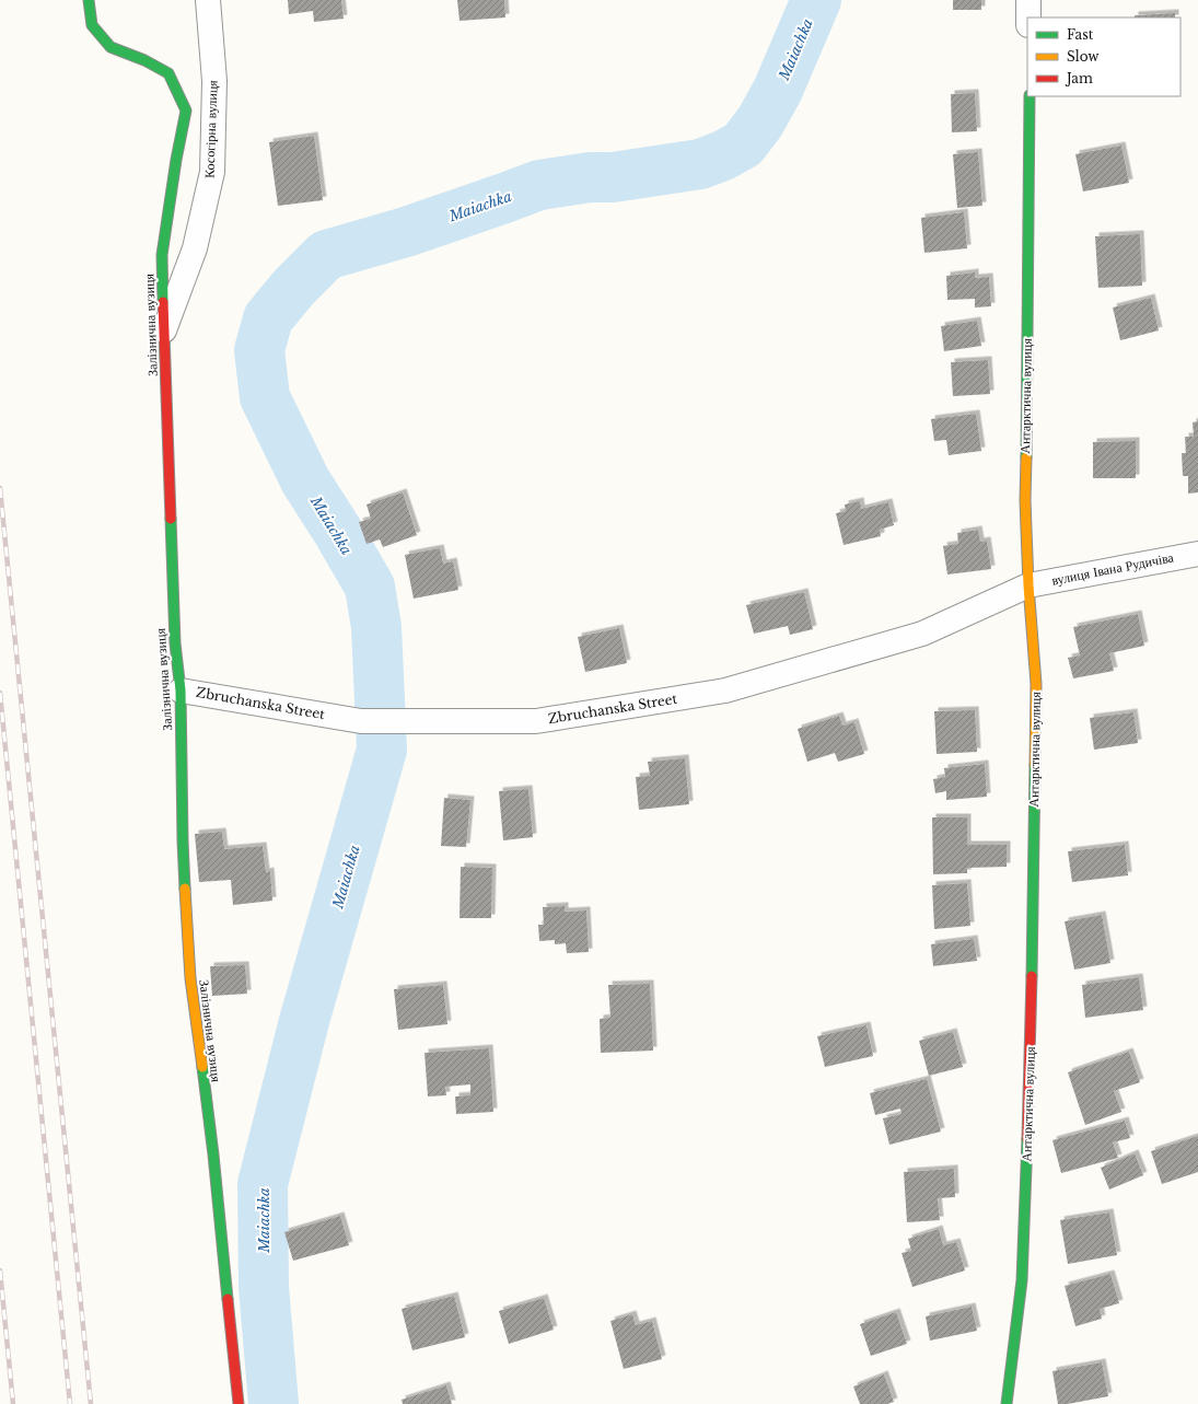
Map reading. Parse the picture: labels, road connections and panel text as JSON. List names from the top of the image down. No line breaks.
{"streets":{"street":["Косогірна вулиця","Залізнична вузиця","Антарктична вулиця","вулиця Івана Рудичіва","Zbruchanska Street"]},"crossings":[["Косогірна вулиця","Залізнична вузиця"],["Залізнична вузиця","Zbruchanska Street"],["Антарктична вулиця","вулиця Івана Рудичіва"],["Антарктична вулиця","Zbruchanska Street"],["вулиця Івана Рудичіва","Zbruchanska Street"]],"water":["Maiachka"],"legend":["Fast","Slow","Jam"]}
